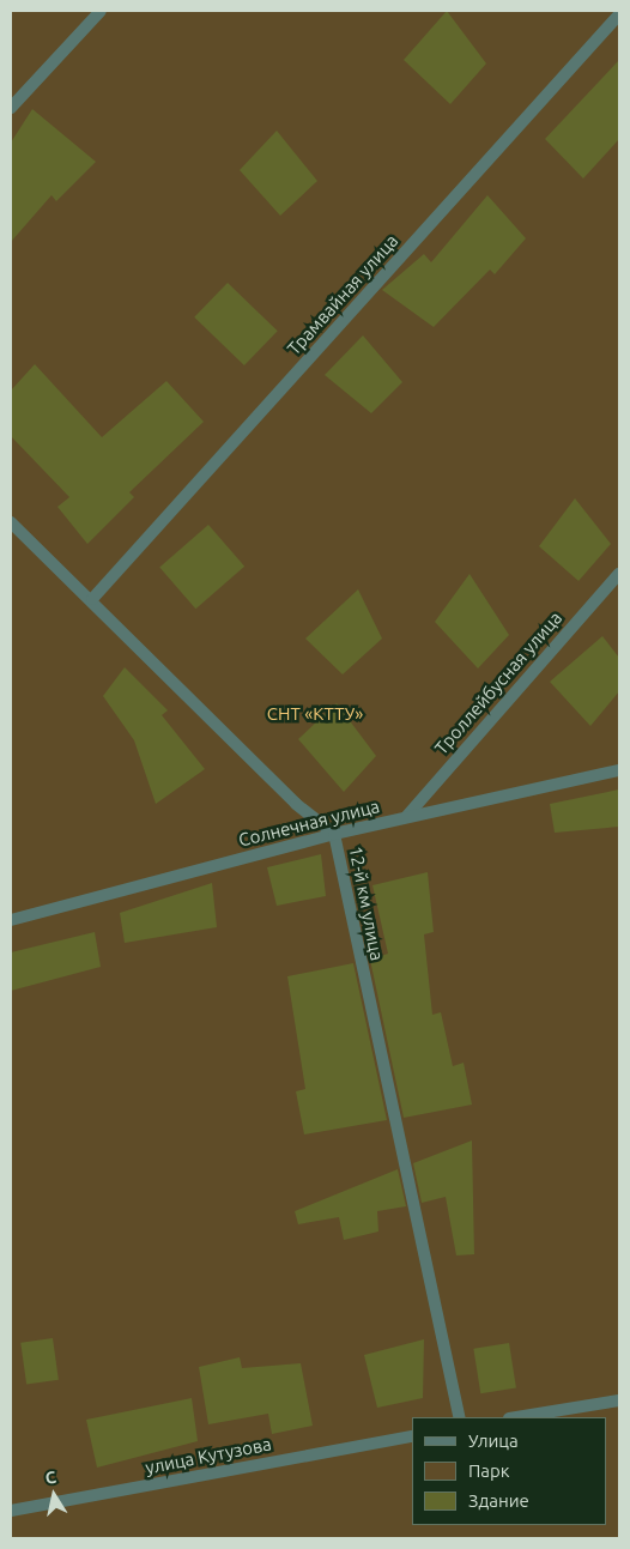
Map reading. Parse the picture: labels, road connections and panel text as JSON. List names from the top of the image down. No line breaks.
{"streets":{"street":["Трамвайная улица","Троллейбусная улица","Солнечная улица","12-й км улица","улица Кутузова"]},"crossings":[["Трамвайная улица","12-й км улица"],["Троллейбусная улица","Солнечная улица"],["Солнечная улица","12-й км улица"]],"parks":["СНТ «КТТУ»"],"legend":["Улица","Парк","Здание"],"north":"top"}
